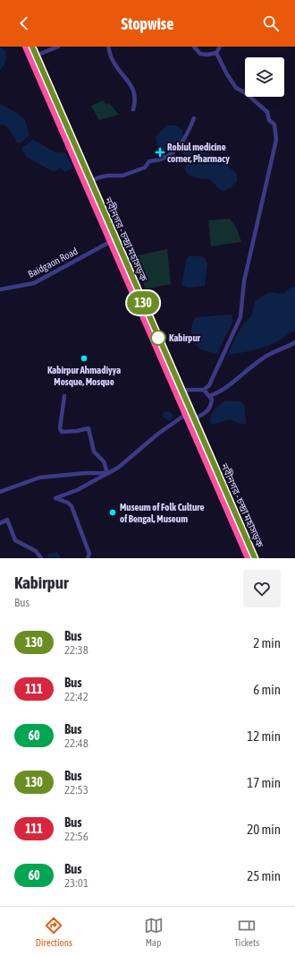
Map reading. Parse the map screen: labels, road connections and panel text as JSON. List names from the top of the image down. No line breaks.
{"streets":{"highway":["নবীনগর - চন্দ্রা মহাসড়ক"],"street":["Baidgaon Road"]},"crossings":[["নবীনগর - চন্দ্রা মহাসড়ক","Baidgaon Road"]],"places":{"health":["Robiul medicine corner, Pharmacy"],"other":["Kabirpur","Kabirpur Ahmadiyya Mosque, Mosque","Museum of Folk Culture of Bengal, Museum"]},"lines":["bus line 130"],"page":{"header":"Stopwise","on_map":"130","heading":["Kabirpur","Bus"],"list":[{"mark":"130","name":"Bus","note":"22:38","value":"2 min"},{"mark":"111","name":"Bus","note":"22:42","value":"6 min"},{"mark":"60","name":"Bus","note":"22:48","value":"12 min"},{"mark":"130","name":"Bus","note":"22:53","value":"17 min"},{"mark":"111","name":"Bus","note":"22:56","value":"20 min"},{"mark":"60","name":"Bus","note":"23:01","value":"25 min"}],"tabs":["Directions","Map","Tickets"]}}
